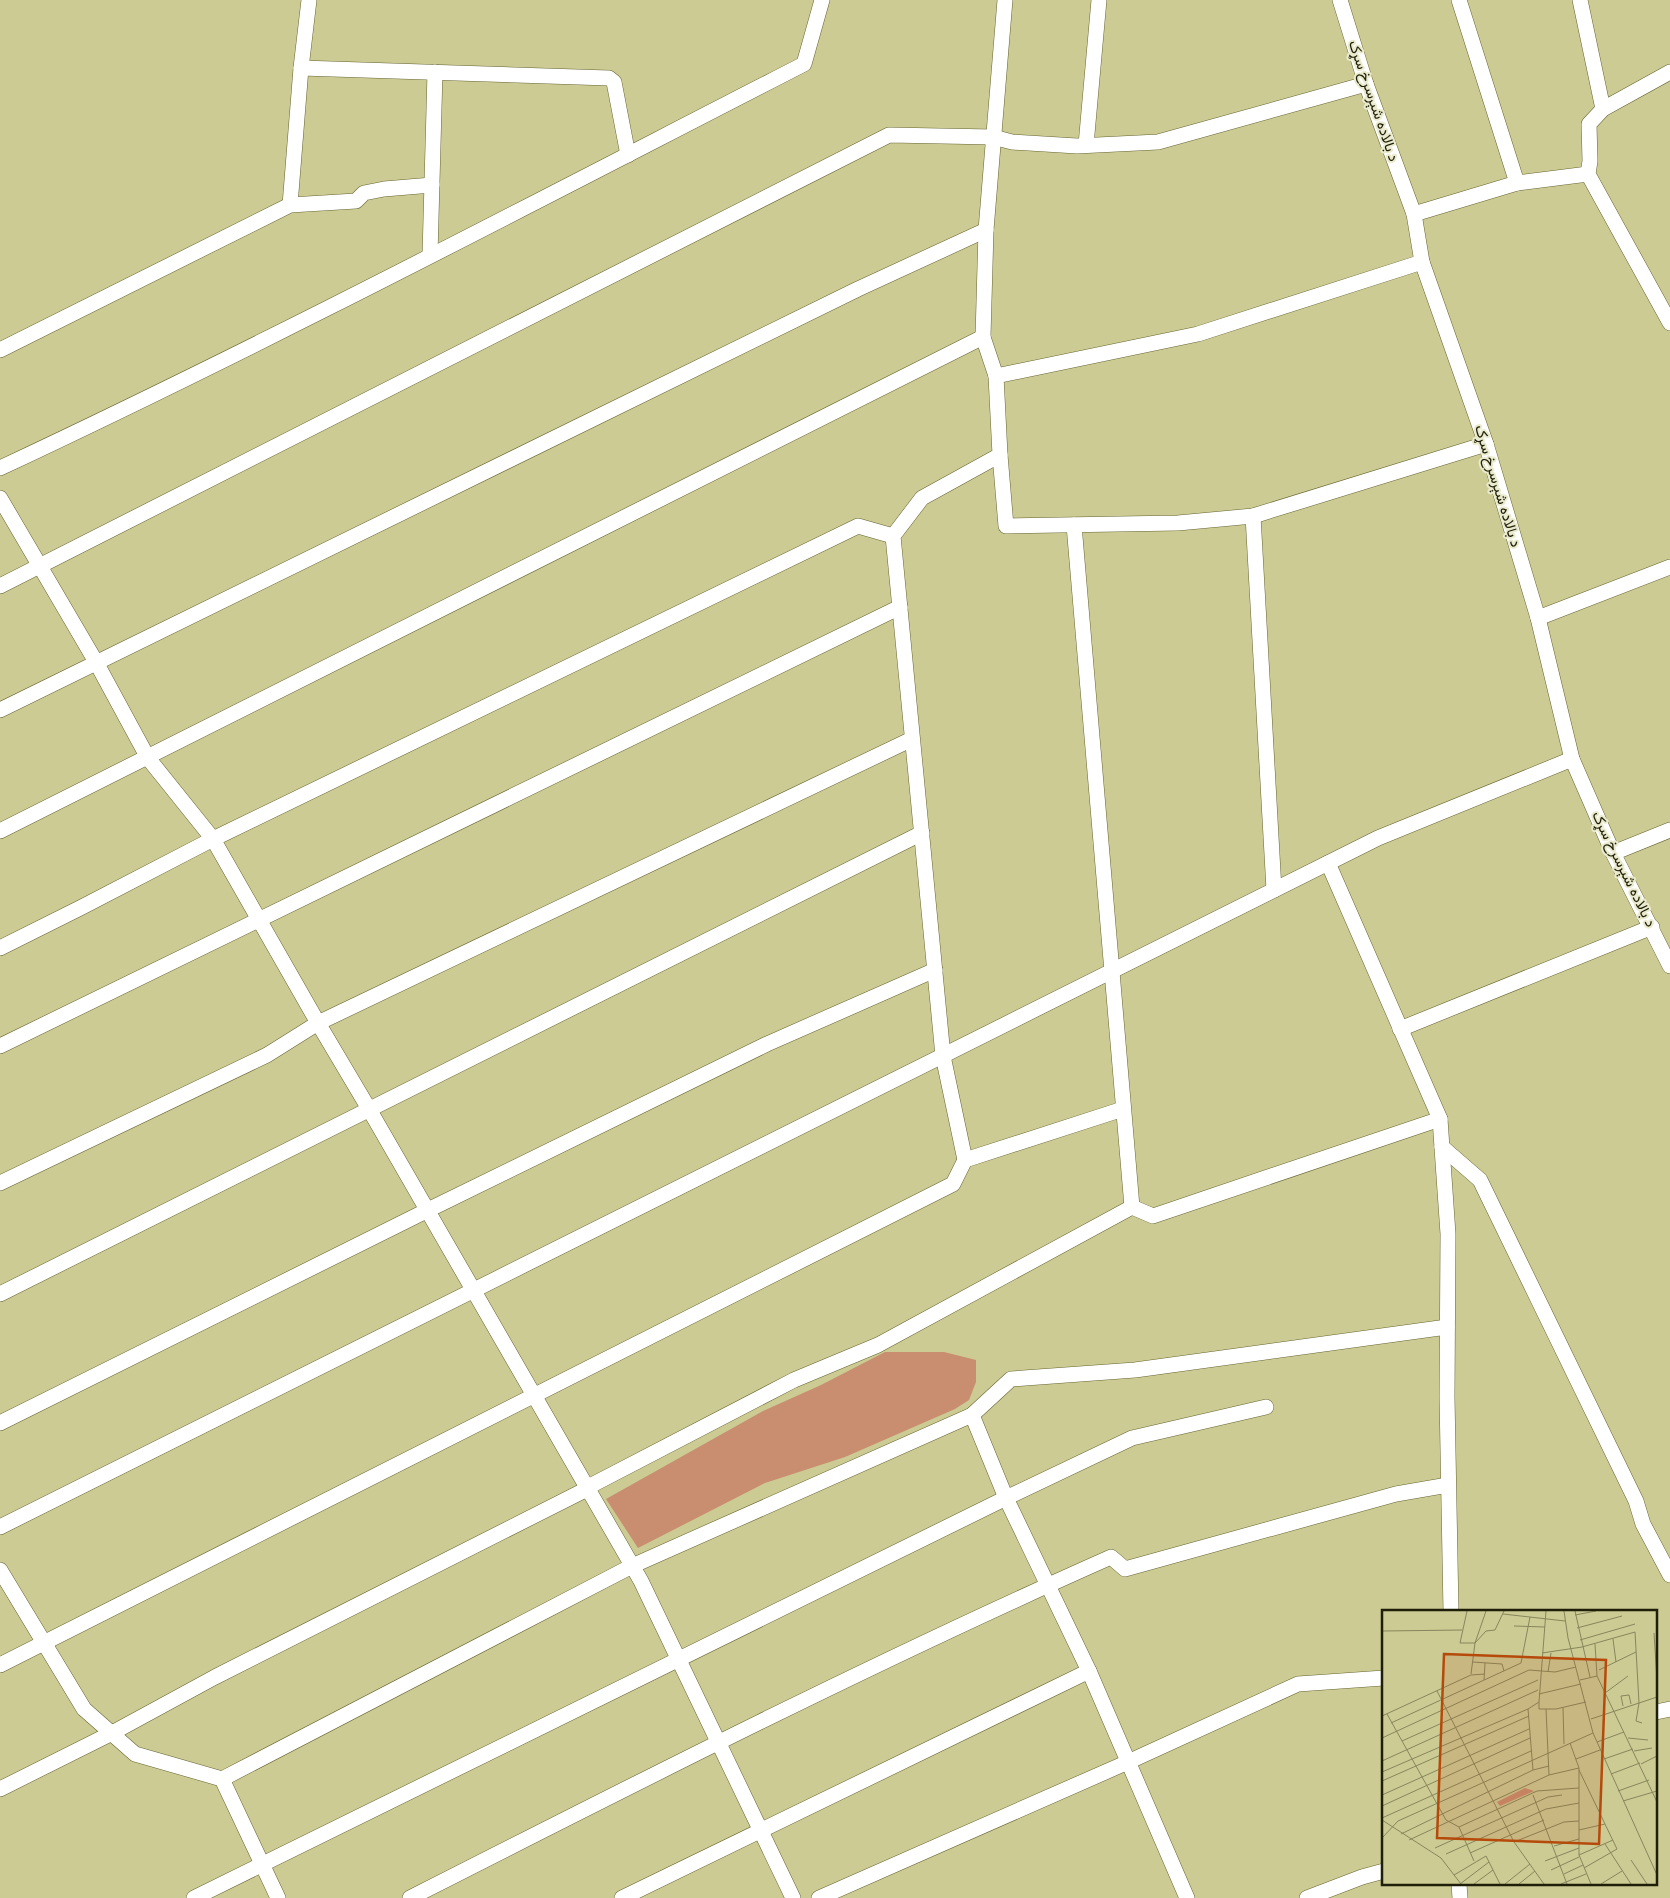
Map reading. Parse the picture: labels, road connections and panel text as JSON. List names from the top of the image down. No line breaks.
{"streets":{"street":["د بالاده شېرسرخ سړک"]}}
